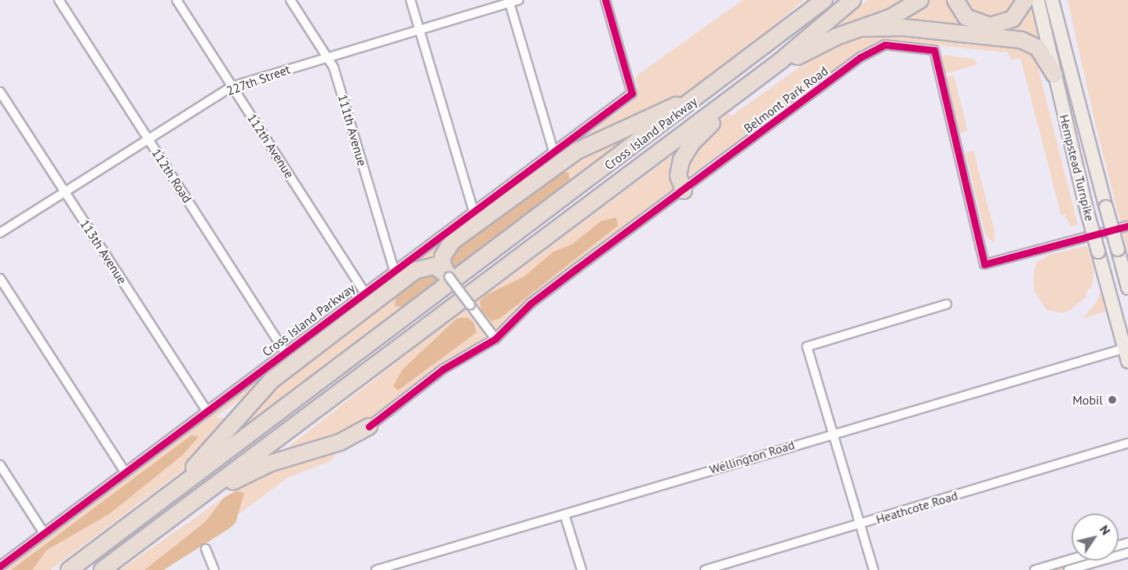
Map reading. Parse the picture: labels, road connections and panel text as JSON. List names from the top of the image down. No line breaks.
{"streets":{"highway":["Cross Island Parkway"],"main road":["Hempstead Turnpike"],"street":["227th Street","Belmont Park Road","111th Avenue","112th Avenue","112th Road","113th Avenue","Wellington Road","Heathcote Road"]},"crossings":[["227th Street","111th Avenue"],["227th Street","112th Avenue"],["227th Street","112th Road"],["227th Street","113th Avenue"],["111th Avenue","Cross Island Parkway"],["Cross Island Parkway","112th Avenue"],["Cross Island Parkway","112th Road"],["Cross Island Parkway","113th Avenue"],["Hempstead Turnpike","Wellington Road"]],"places":["Mobil"],"north":"top right"}
